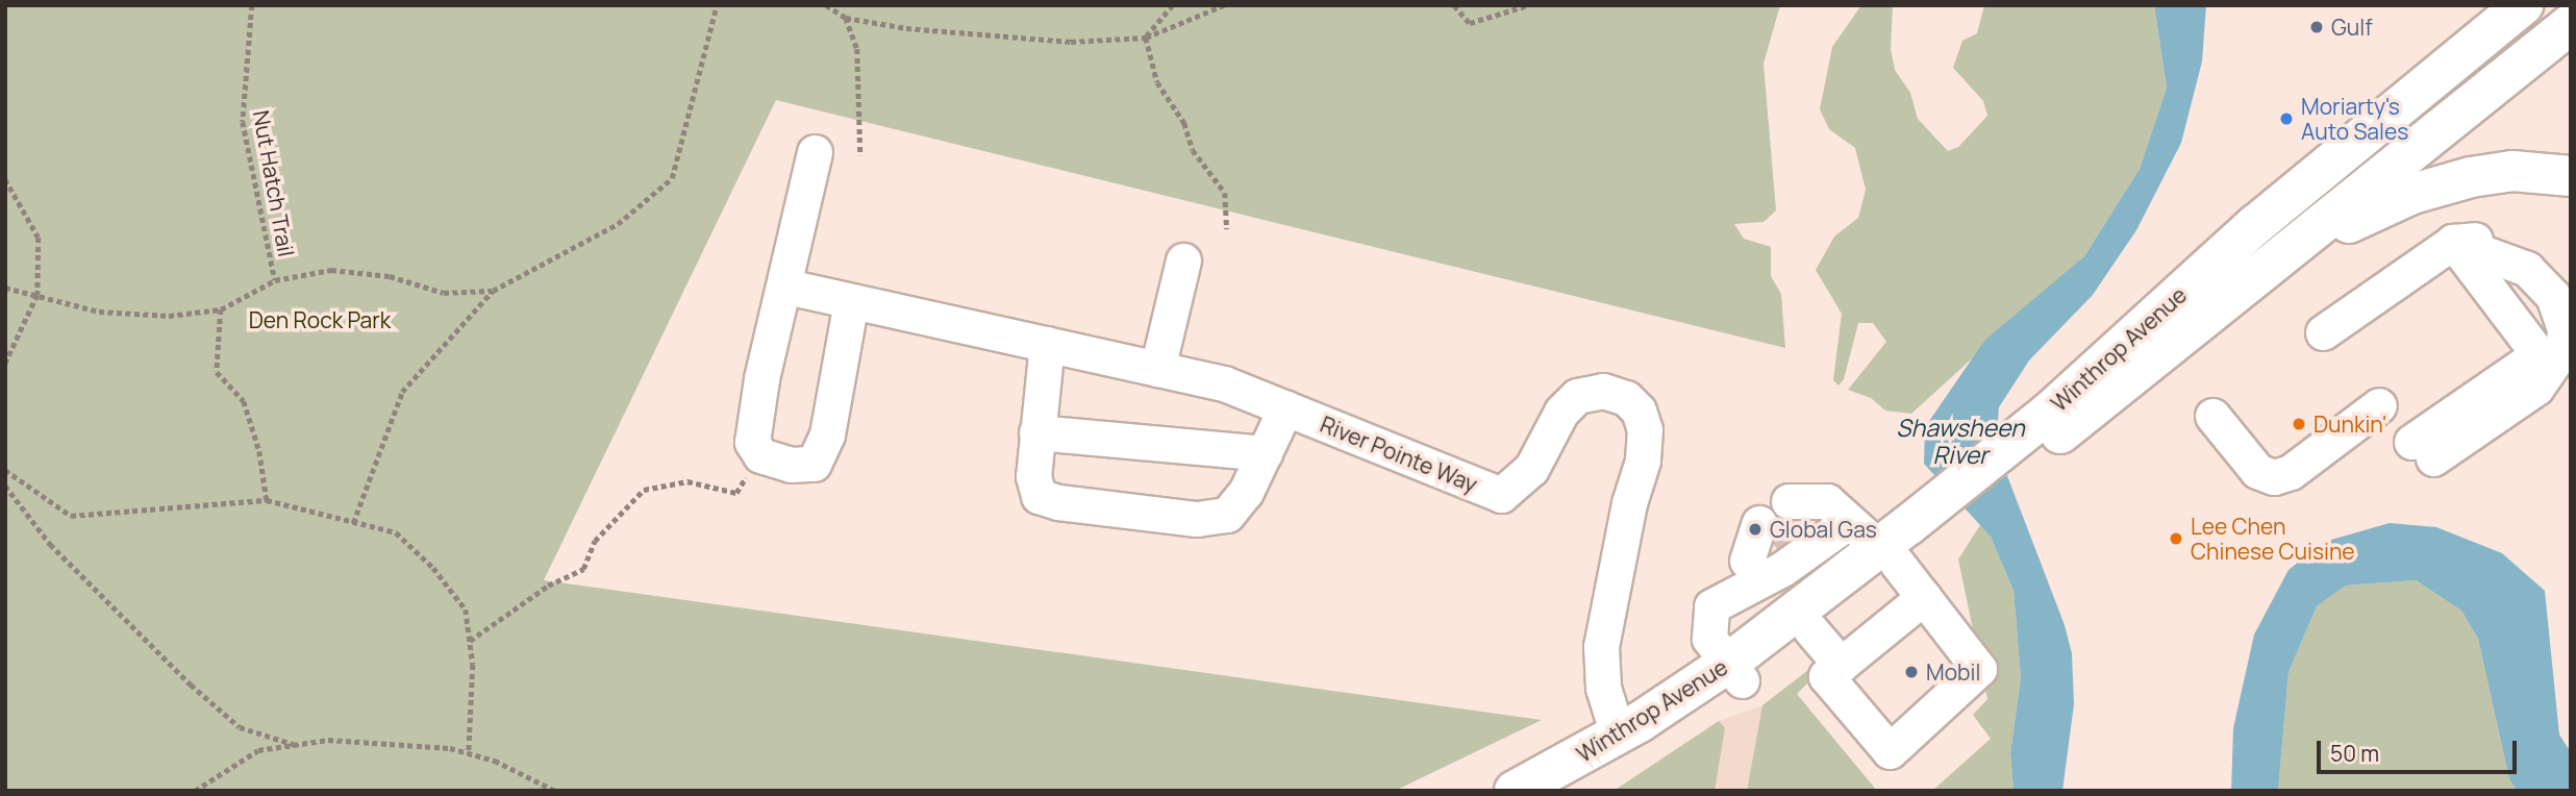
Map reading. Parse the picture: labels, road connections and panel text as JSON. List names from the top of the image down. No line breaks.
{"streets":{"highway":["Winthrop Avenue"],"street":["River Pointe Way"],"path":["Nut Hatch Trail"]},"crossings":[["Winthrop Avenue","River Pointe Way"]],"water":["Shawsheen River"],"parks":["Den Rock Park"],"places":["Gulf","Moriarty's Auto Sales","Dunkin'","Global Gas","Lee Chen Chinese Cuisine","Mobil"],"scale_bar":"50 m"}
